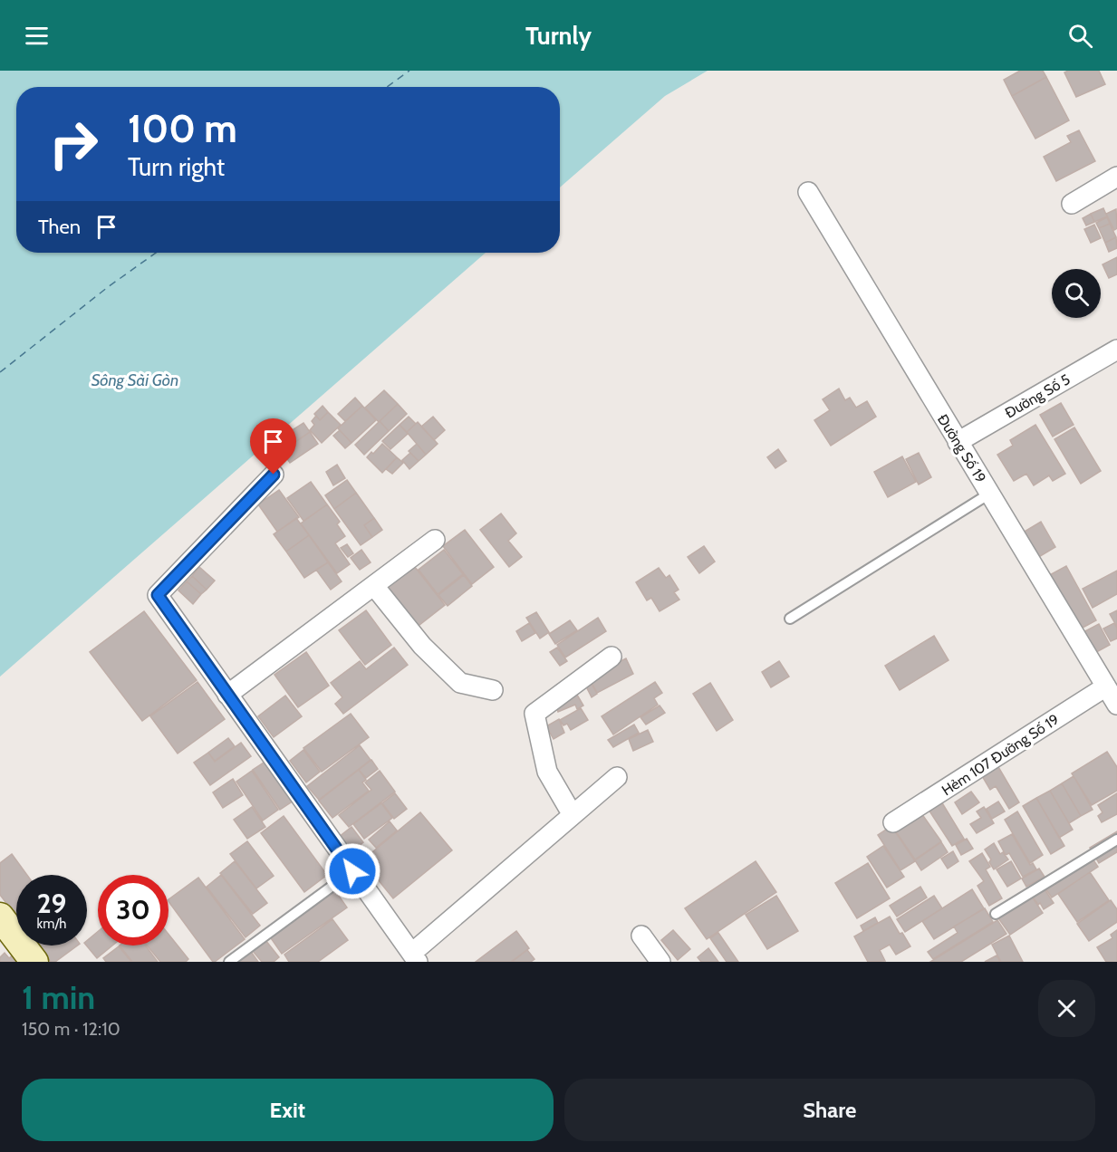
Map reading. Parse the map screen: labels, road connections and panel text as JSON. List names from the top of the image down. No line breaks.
{"streets":{"street":["Đường Số 5","Đường Số 19","Hẻm 107 Đường Số 19"]},"crossings":[["Đường Số 5","Đường Số 19"],["Đường Số 19","Hẻm 107 Đường Số 19"]],"water":["Sông Sài Gòn"],"page":{"header":"Turnly","turn":["100 m","Turn right"],"then":"Then","speed":"29 km/h","limit":"30","heading":["1 min","150 m · 12:10"],"buttons":["Exit","Share"]}}
